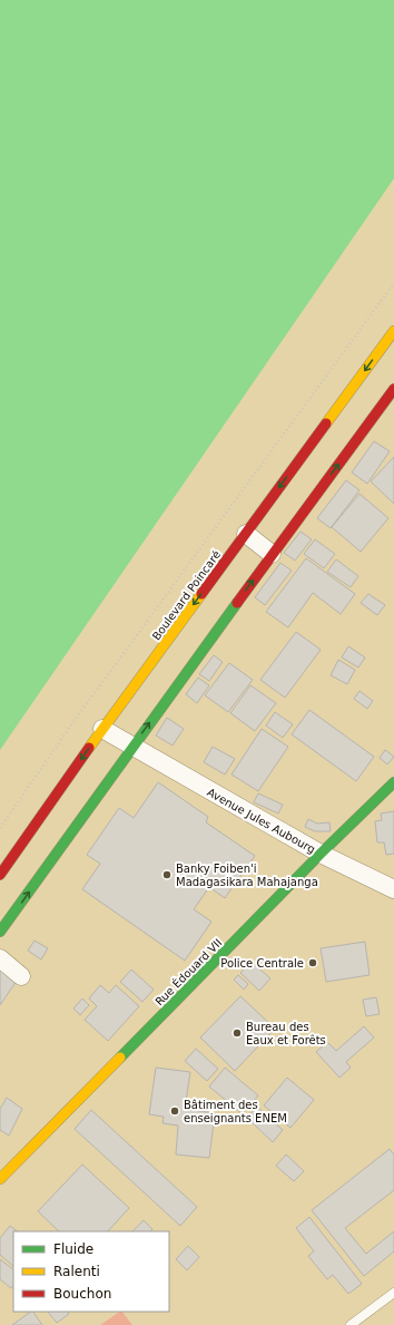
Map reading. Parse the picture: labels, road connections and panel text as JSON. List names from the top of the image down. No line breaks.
{"streets":{"street":["Boulevard Poincaré","Avenue Jules Aubourg","Rue Édouard VII"]},"crossings":[["Boulevard Poincaré","Avenue Jules Aubourg"],["Avenue Jules Aubourg","Rue Édouard VII"]],"places":["Banky Foiben'i Madagasikara Mahajanga","Police Centrale","Bureau des Eaux et Forêts","Bâtiment des enseignants ENEM"],"legend":["Fluide","Ralenti","Bouchon"]}
